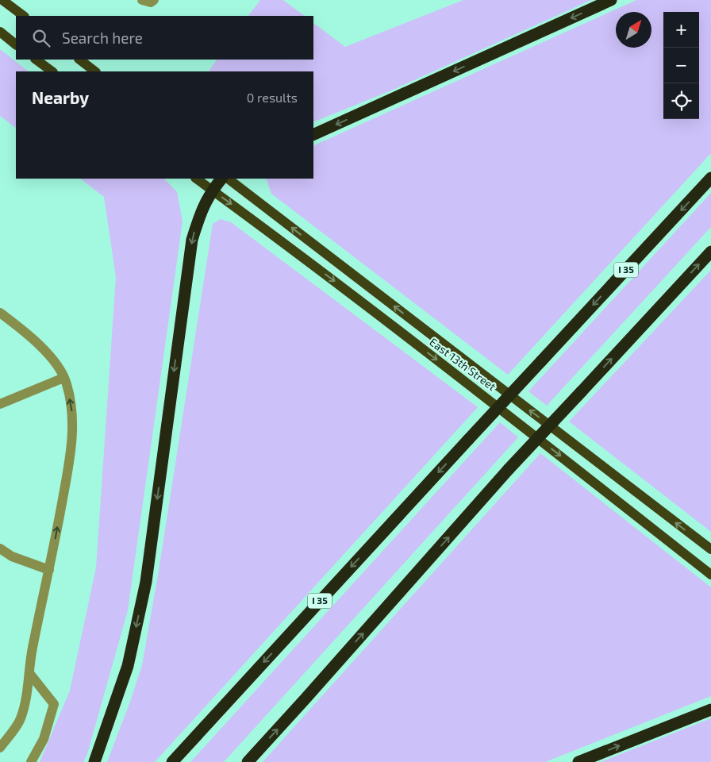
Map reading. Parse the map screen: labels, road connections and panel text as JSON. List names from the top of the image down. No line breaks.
{"streets":{"highway":["I 35"],"main road":["East 13th Street"]},"north":"top right","page":{"map_buttons":["+","−"],"search":"Search here","heading":["Nearby","0 results"]}}
